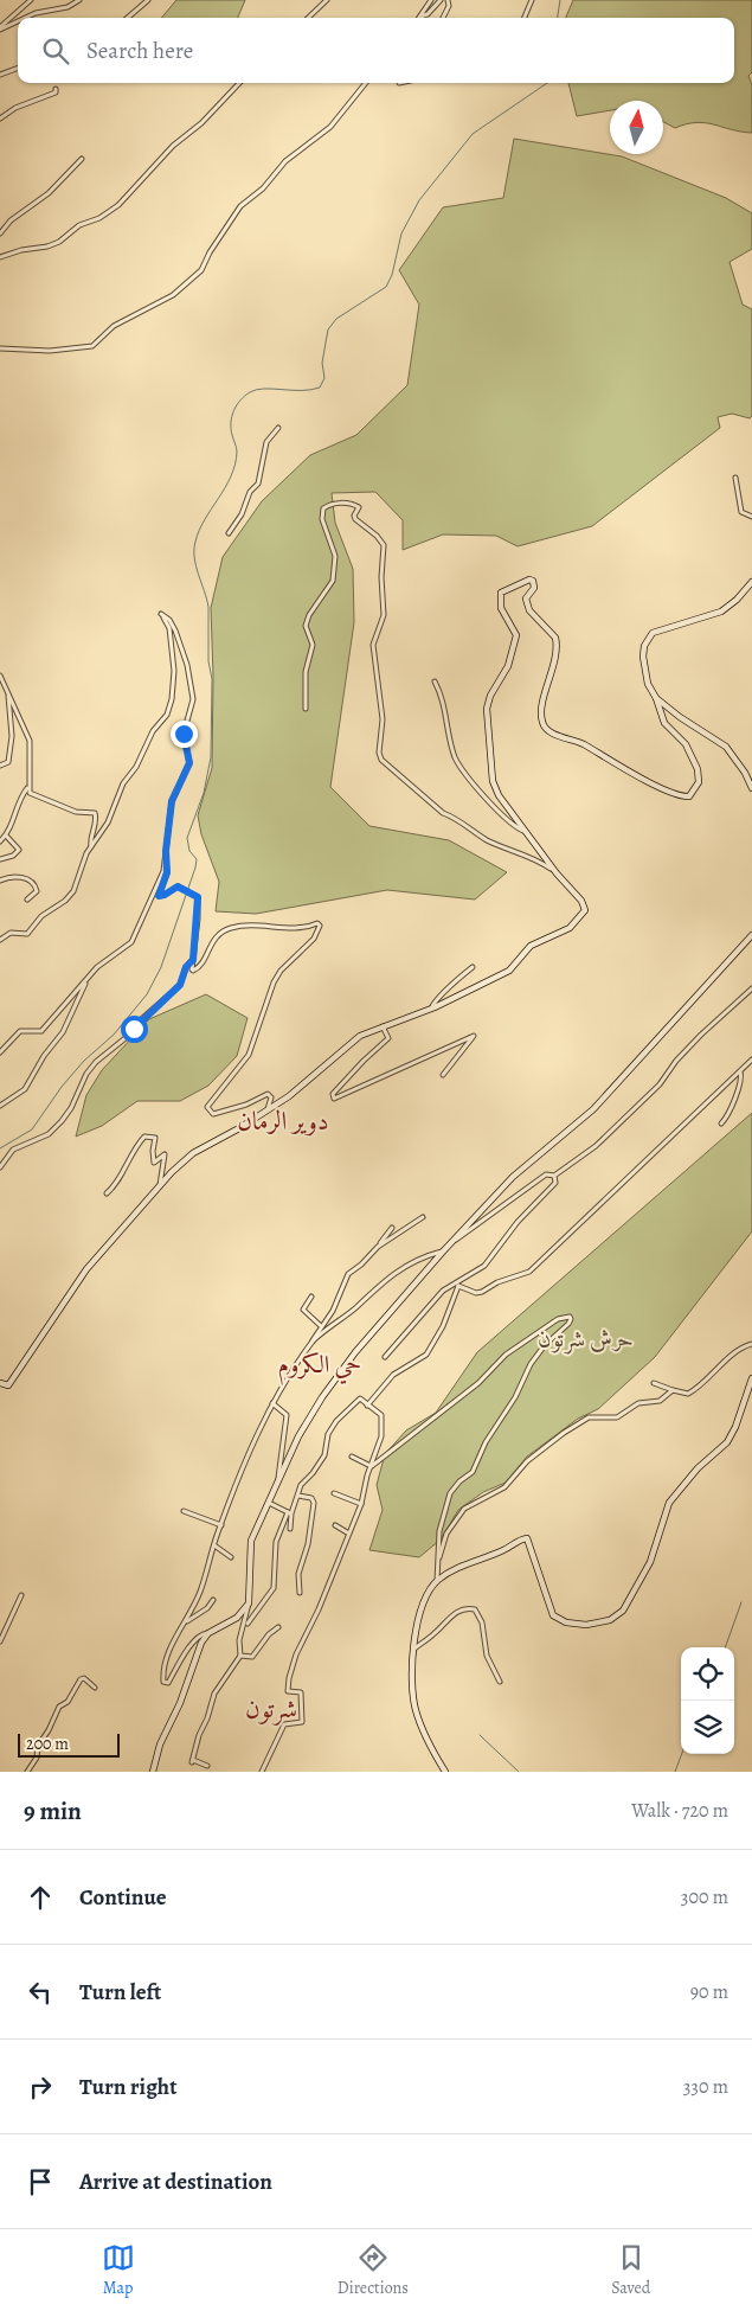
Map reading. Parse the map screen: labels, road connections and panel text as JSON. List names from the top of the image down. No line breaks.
{"districts":["دوير الرمان","حي الكروم","شرتون"],"parks":["حرش شرتون"],"scale_bar":"200 m","north":"top","page":{"search":"Search here","scale":"200 m","heading":["9 min","Walk · 720 m"],"list":[["Continue","300 m"],["Turn left","90 m"],["Turn right","330 m"],"Arrive at destination"],"nav":["Map","Directions","Saved"]}}
